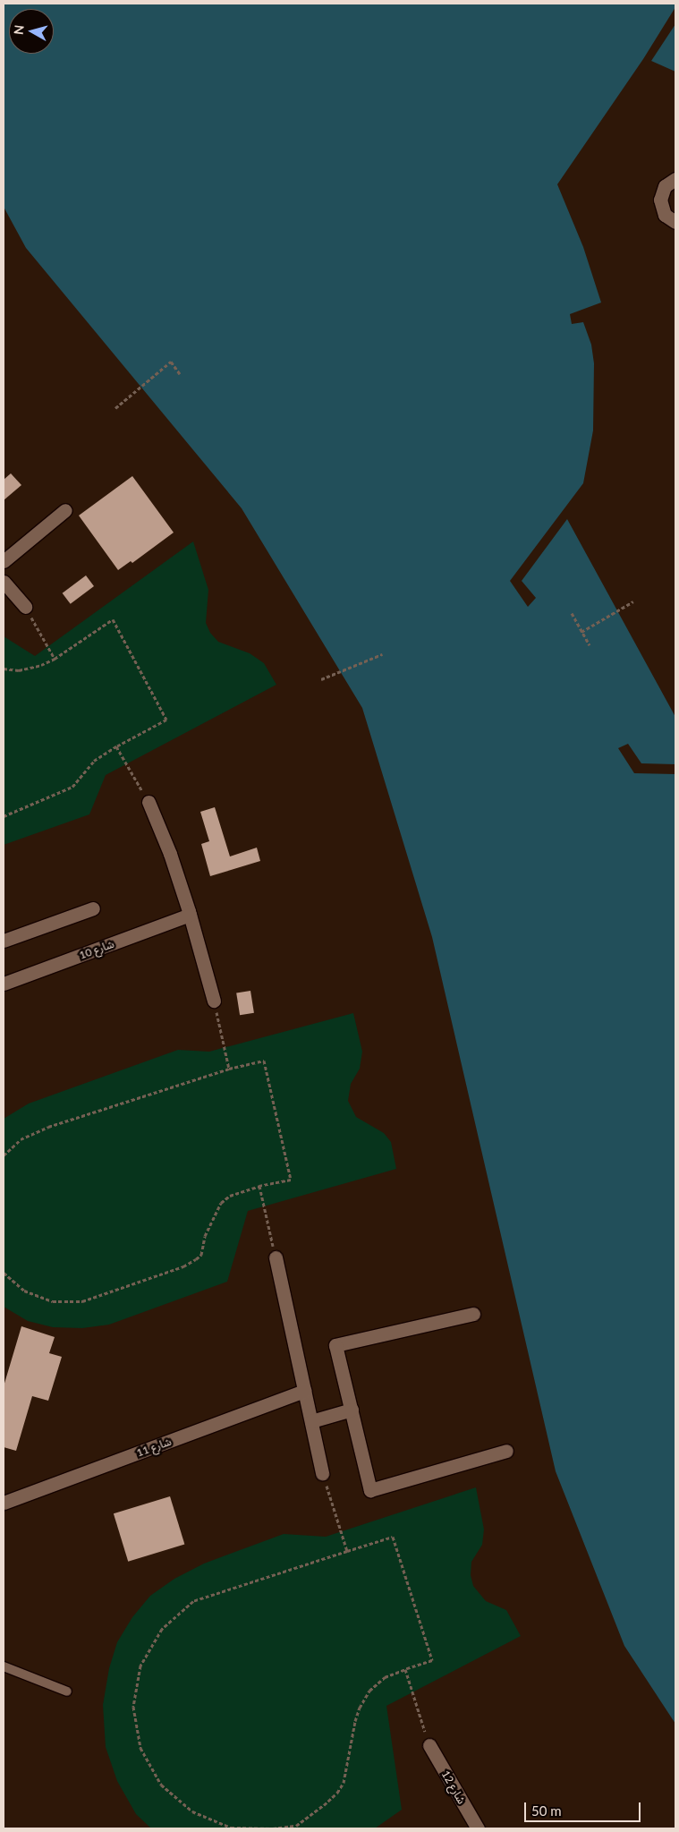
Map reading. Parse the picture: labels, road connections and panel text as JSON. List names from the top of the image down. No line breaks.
{"streets":{"street":["شارع 10","شارع 11","شارع 12"]},"scale_bar":"50 m","north":"left"}
